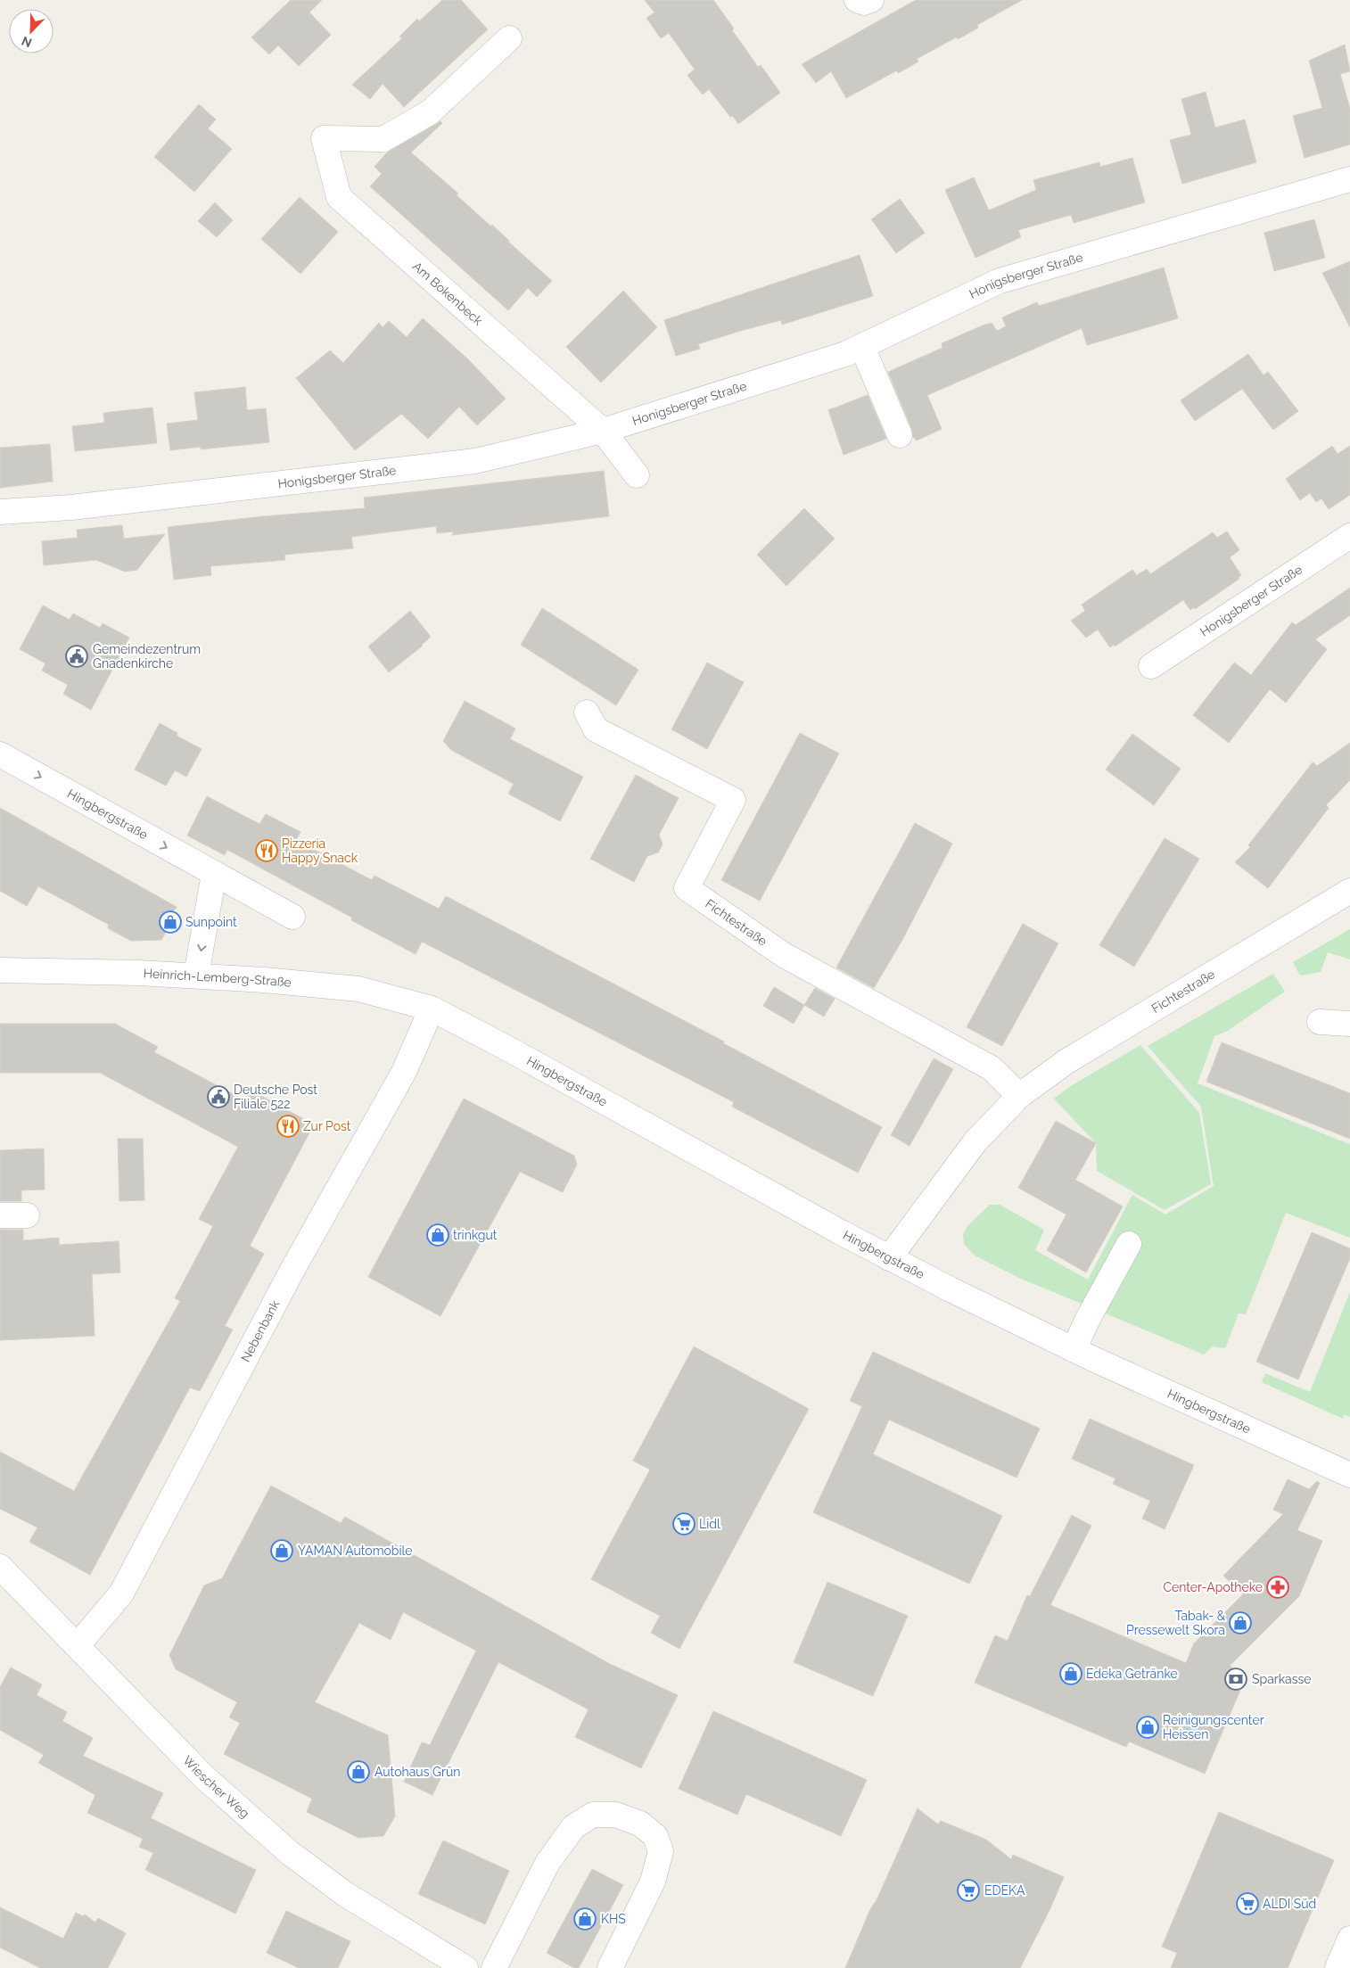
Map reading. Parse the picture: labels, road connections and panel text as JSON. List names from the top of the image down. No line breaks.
{"streets":{"street":["Honigsberger Straße","Am Bokenbeck","Hingbergstraße","Fichtestraße","Heinrich-Lemberg-Straße","Nebenbank","Wiescher Weg"]},"crossings":[["Honigsberger Straße","Am Bokenbeck"],["Hingbergstraße","Fichtestraße"],["Hingbergstraße","Heinrich-Lemberg-Straße"],["Hingbergstraße","Nebenbank"],["Heinrich-Lemberg-Straße","Nebenbank"],["Nebenbank","Wiescher Weg"]],"places":{"public building":["Gemeindezentrum Gnadenkirche","Deutsche Post Filiale 522"],"restaurant":["Pizzeria Happy Snack","Zur Post"],"shop":["Sunpoint","trinkgut","YAMAN Automobile","Tabak- & Pressewelt Skora","Edeka Getränke","Reinigungscenter Heissen","Autohaus Grün","KHS"],"supermarket":["Lidl","EDEKA","ALDI Süd"],"pharmacy":["Center-Apotheke"],"bank":["Sparkasse"]},"north":"bottom left"}
